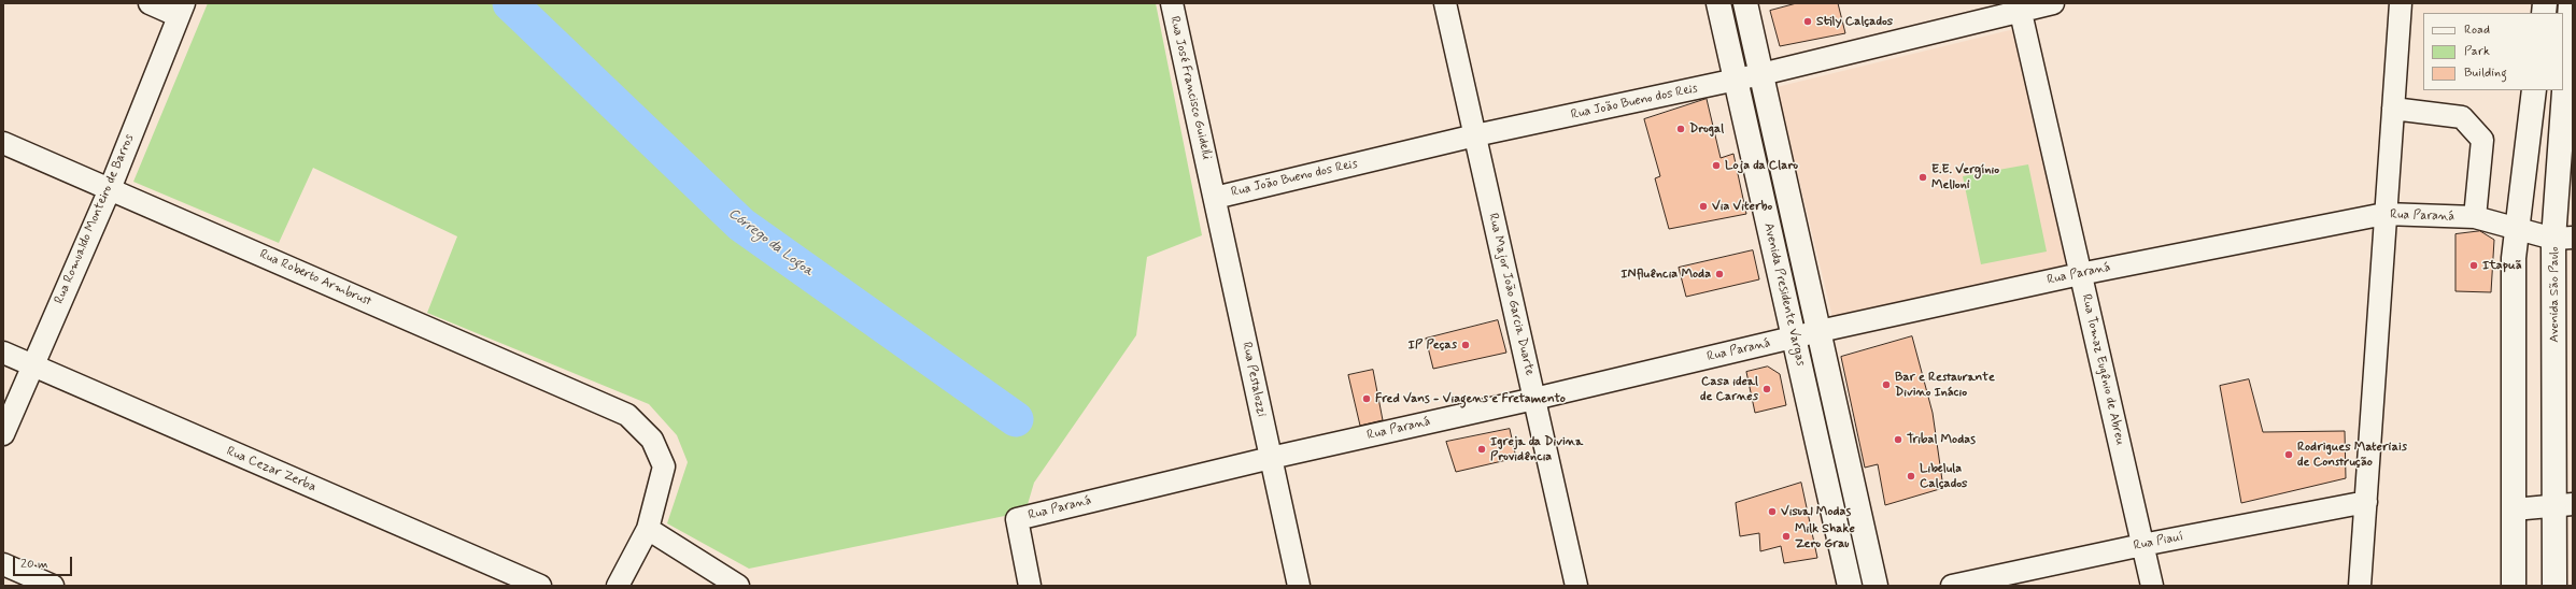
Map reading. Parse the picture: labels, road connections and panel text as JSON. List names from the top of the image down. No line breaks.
{"streets":{"main road":["Avenida Presidente Vargas","Avenida São Paulo"],"street":["Rua José Francisco Guidelli","Rua João Bueno dos Reis","Rua Paraná","Rua Romualdo Monteiro de Barros","Rua Roberto Armbrust","Rua Major João Garcia Duarte","Rua Tomaz Eugênio de Abreu","Rua Pestalozzi","Rua Cezar Zerba","Rua Piauí"]},"crossings":[["Rua José Francisco Guidelli","Rua Pestalozzi"],["Rua João Bueno dos Reis","Rua Major João Garcia Duarte"],["Rua João Bueno dos Reis","Avenida Presidente Vargas"],["Rua João Bueno dos Reis","Rua Tomaz Eugênio de Abreu"],["Rua João Bueno dos Reis","Rua Pestalozzi"],["Rua Paraná","Rua Major João Garcia Duarte"],["Rua Paraná","Avenida Presidente Vargas"],["Rua Paraná","Avenida São Paulo"],["Rua Paraná","Rua Tomaz Eugênio de Abreu"],["Rua Paraná","Rua Pestalozzi"],["Rua Romualdo Monteiro de Barros","Rua Roberto Armbrust"],["Rua Romualdo Monteiro de Barros","Rua Cezar Zerba"],["Rua Tomaz Eugênio de Abreu","Rua Piauí"]],"water":["Córrego da Logoa"],"places":["Stily Calçados","Drogal","Loja da Claro","E.E. Vergínio Melloni","Via Viterbo","Itapuã","INfluência Moda","IP Peças","Bar e Restaurante Divino Inácio","Casa ideal de Carnes","Fred Vans - Viagens e Fretamento","Tribal Modas","Igreja da Divina Providência","Rodrigues Materiais de Construção","Libelula Calçados","Visual Modas","Milk Shake Zero Grau"],"legend":["Road","Park","Building"],"scale_bar":"20 m"}
